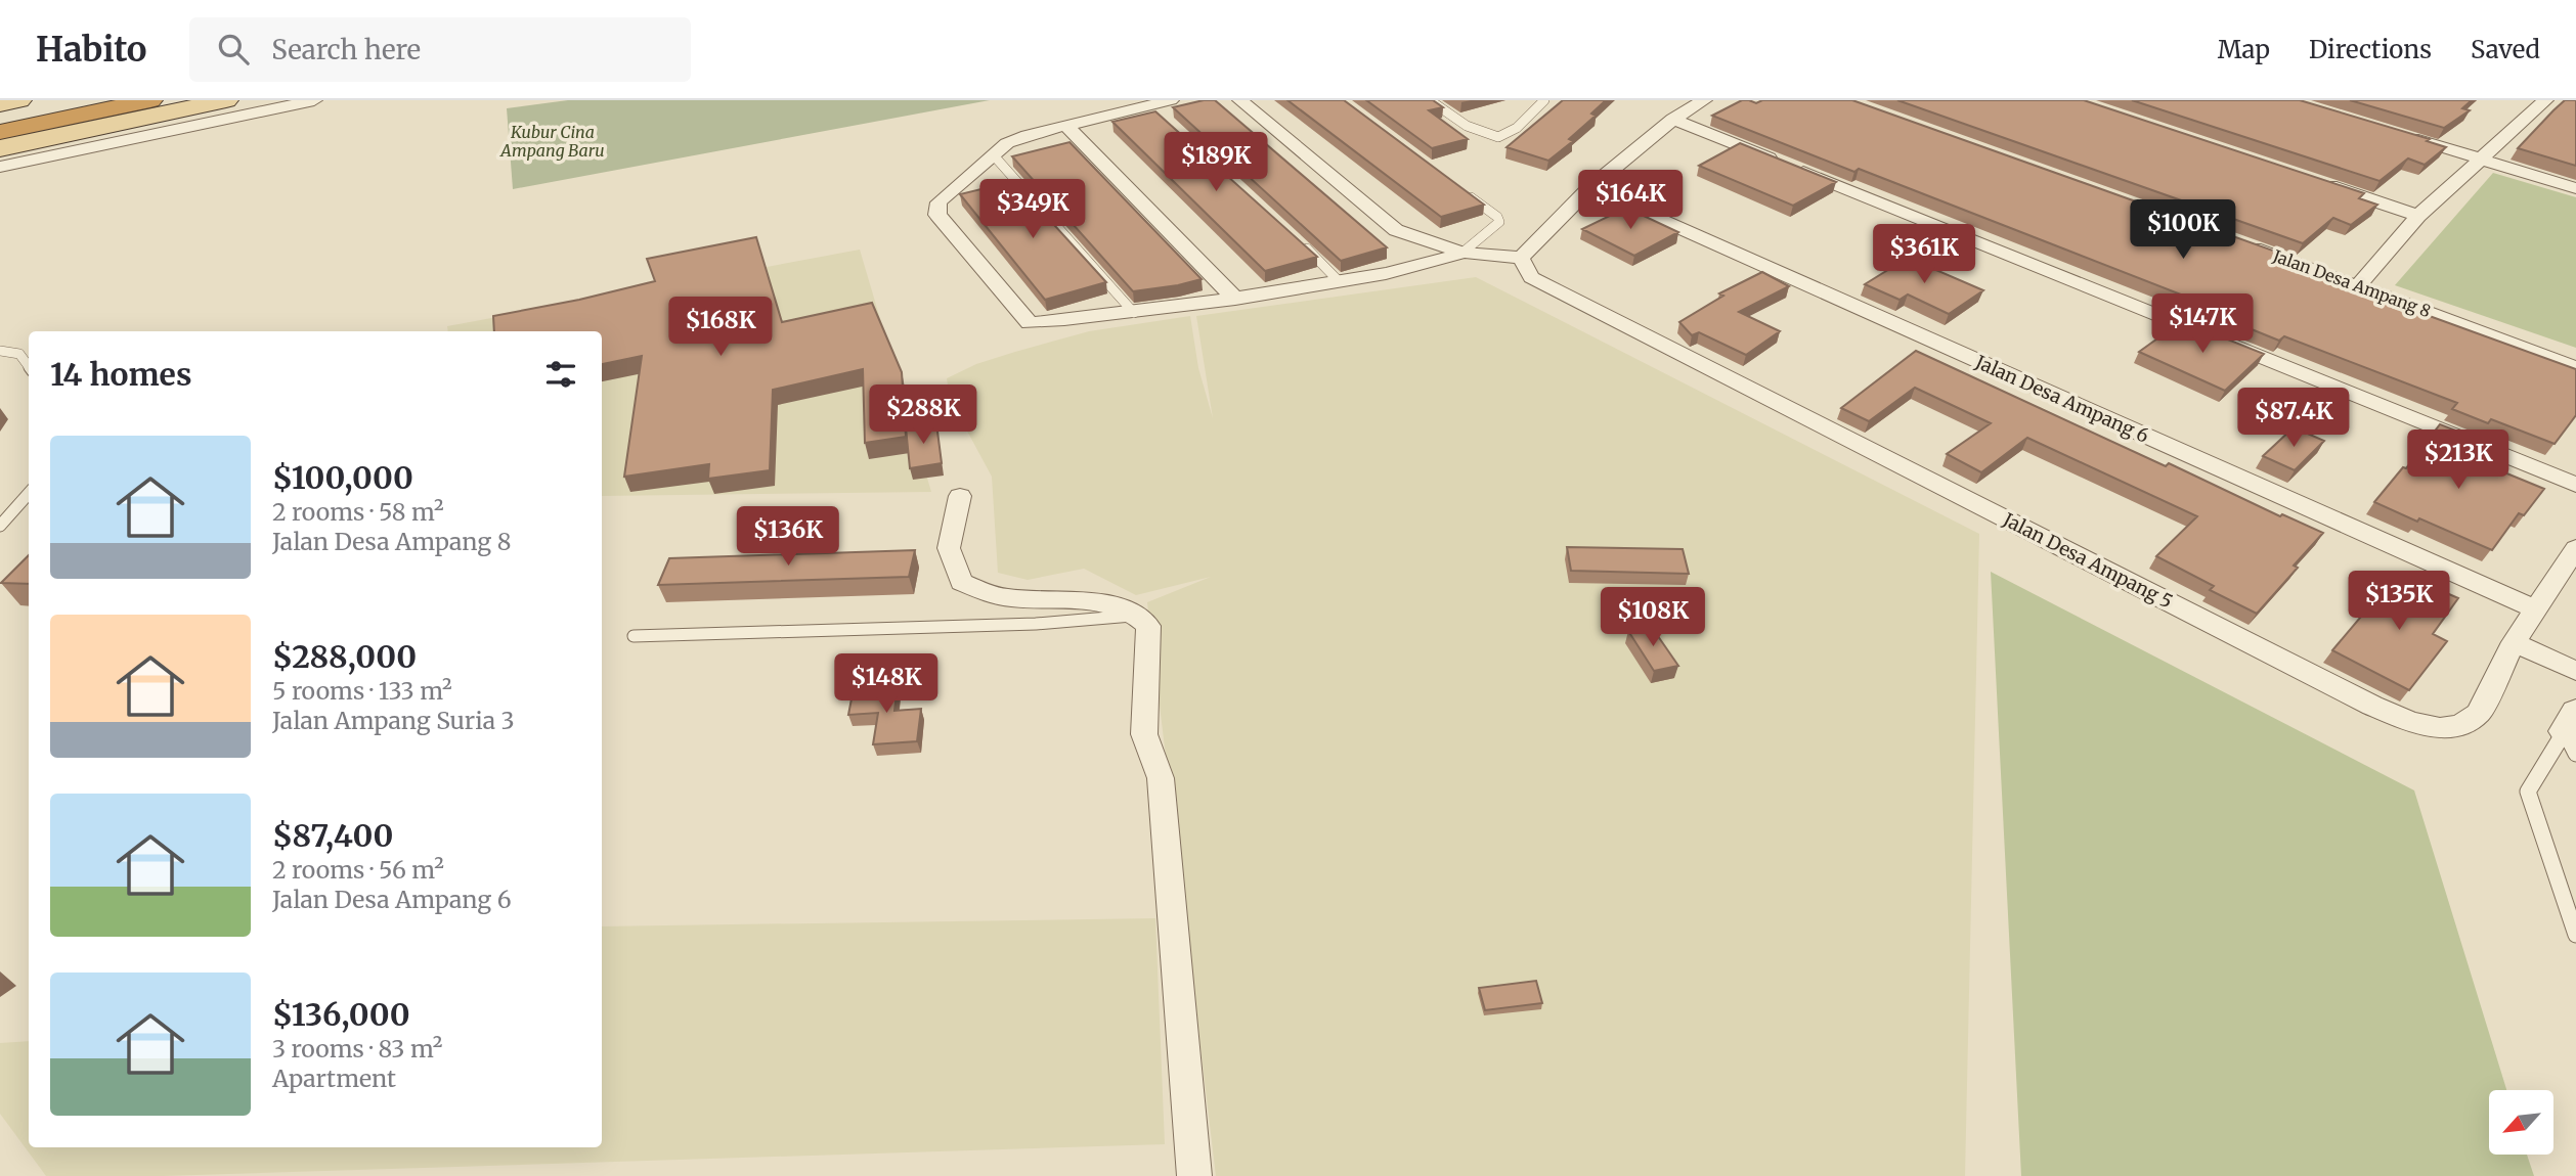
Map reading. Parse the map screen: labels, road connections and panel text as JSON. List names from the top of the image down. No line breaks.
{"streets":{"street":["Jalan Desa Ampang 8","Jalan Desa Ampang 6","Jalan Desa Ampang 5"]},"crossings":[["Jalan Desa Ampang 6","Jalan Desa Ampang 5"]],"parks":["Kubur Cina Ampang Baru"],"north":"bottom left","page":{"header":"Habito","search":"Search here","nav":["Map","Directions","Saved"],"price":["$189K","$164K","$349K","$100K","$361K","$147K","$168K","$288K","$87.4K","$213K","$136K","$135K","$108K","$148K"],"heading":"14 homes","list":[{"name":"$100,000","note":"2 rooms · 58 m² · Jalan Desa Ampang 8"},{"name":"$288,000","note":"5 rooms · 133 m² · Jalan Ampang Suria 3"},{"name":"$87,400","note":"2 rooms · 56 m² · Jalan Desa Ampang 6"},{"name":"$136,000","note":"3 rooms · 83 m² · Apartment"}]}}
